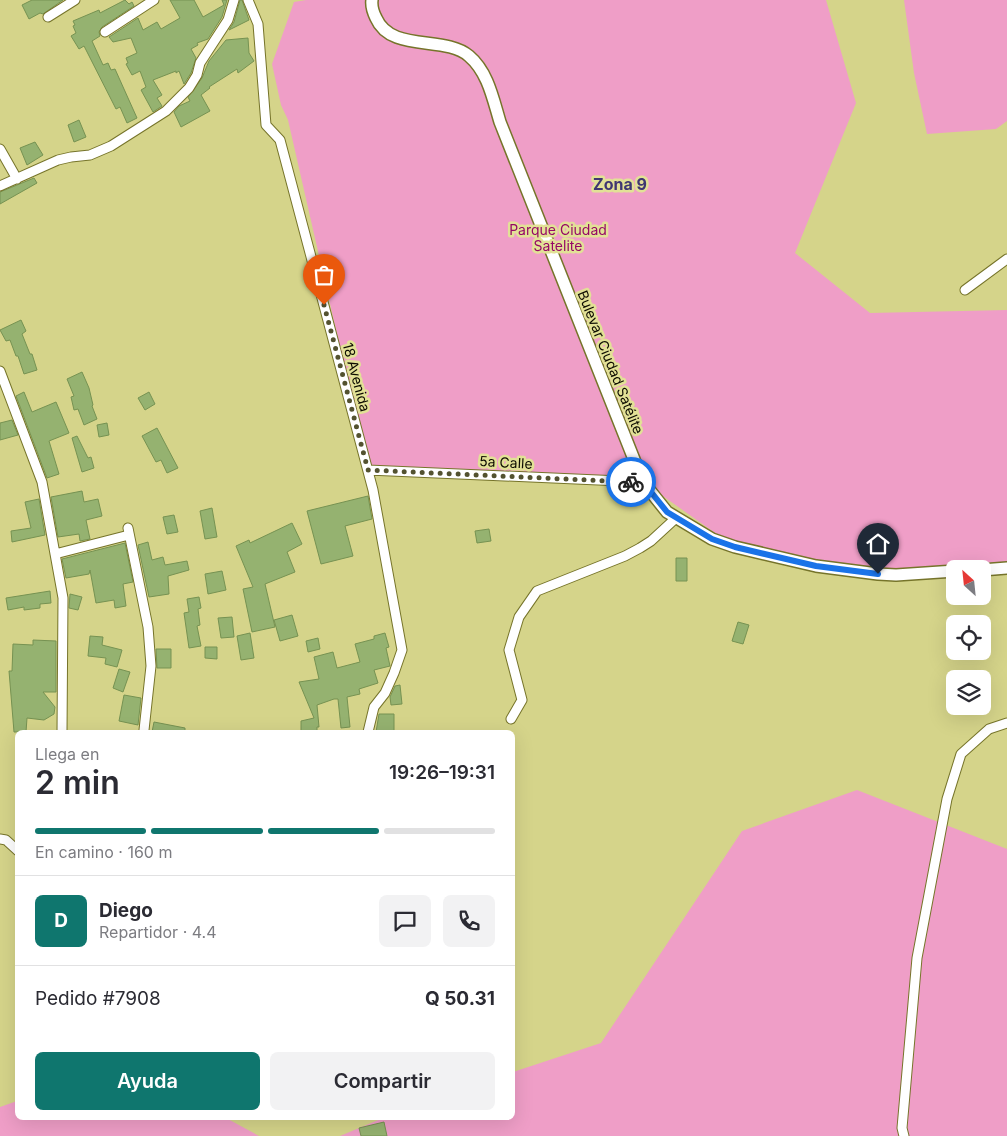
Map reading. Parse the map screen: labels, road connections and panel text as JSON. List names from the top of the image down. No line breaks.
{"streets":{"street":["Bulevar Ciudad Satélite","18 Avenida","5a Calle"]},"crossings":[["Bulevar Ciudad Satélite","5a Calle"],["18 Avenida","5a Calle"]],"districts":["Zona 9"],"parks":["Parque Ciudad Satelite"],"north":"top left","page":{"heading":["2 min","Llega en","19:26–19:31"],"panel":["Diego","Repartidor · 4.4","Pedido #7908","Q 50.31"],"bar":"En camino · 160 m","round":"D","buttons":["Ayuda","Compartir"]}}
